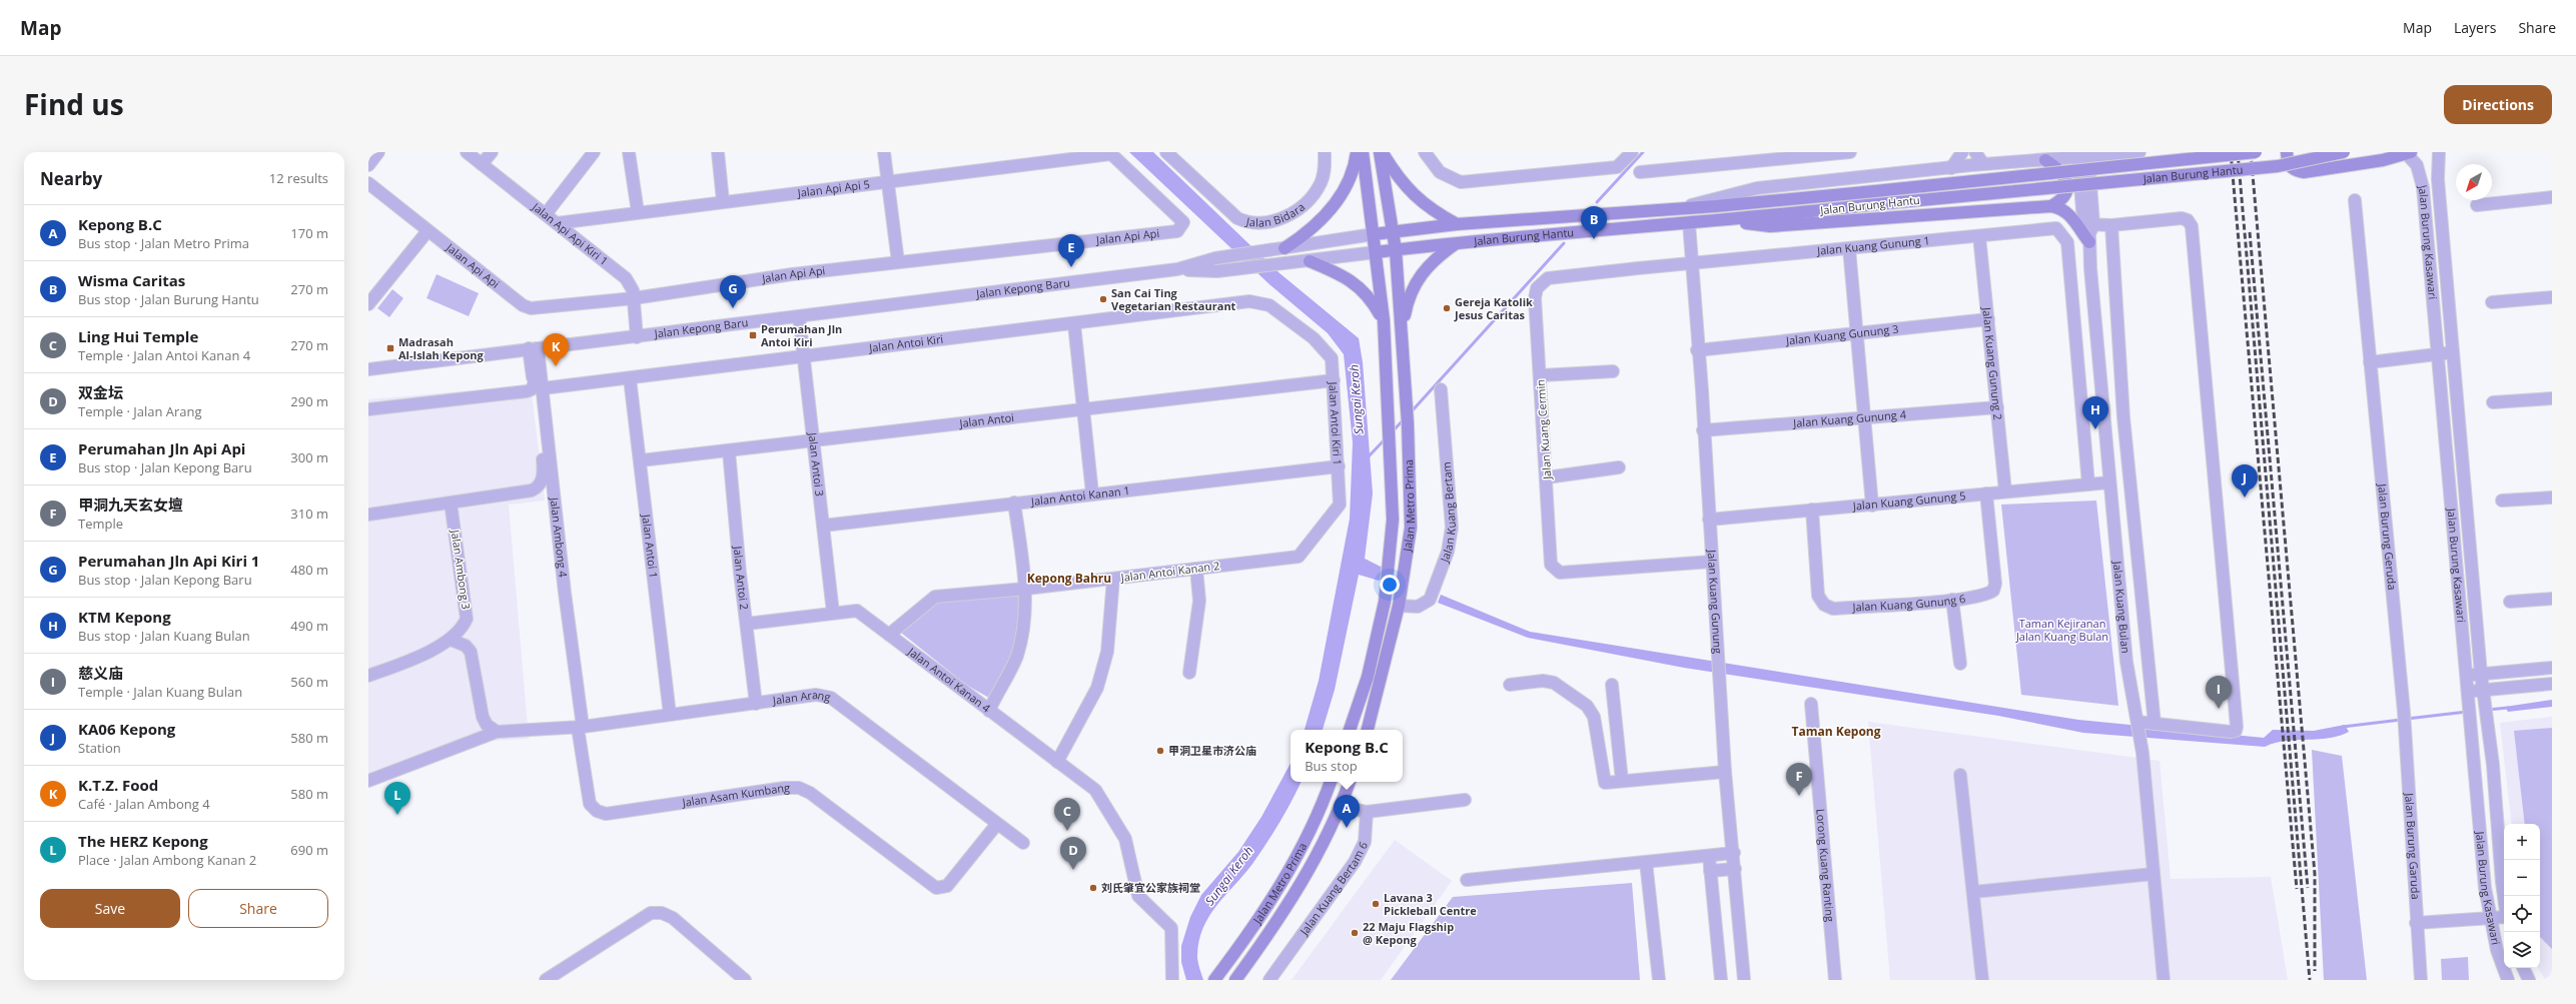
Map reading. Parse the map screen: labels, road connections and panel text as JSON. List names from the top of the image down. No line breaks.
{"streets":{"main road":["Jalan Burung Hantu","Jalan Metro Prima"],"street":["Jalan Api Api 5","Jalan Bidara","Jalan Api Api Kiri 1","Jalan Api Api","Jalan Burung Kasawari","Jalan Kuang Gunung 1","Jalan Kepong Baru","Jalan Kuang Gunung 3","Jalan Antoi Kiri","Jalan Kuang Gunung 2","Jalan Kuang Gunung 4","Jalan Antoi","Jalan Antoi Kiri 1","Jalan Kuang Cermin","Jalan Antoi 3","Jalan Antoi Kanan 1","Jalan Kuang Gunung 5","Jalan Kuang Bertam","Jalan Burung Geruda","Jalan Ambong 4","Jalan Antoi 1","Jalan Ambong 3","Jalan Antoi Kanan 2","Jalan Antoi 2","Jalan Kuang Gunung","Jalan Kuang Gunung 6","Jalan Kuang Bulan","Jalan Antoi Kanan 4","Jalan Arang","Jalan Asam Kumbang","Jalan Burung Garuda","Lorong Kuang Ranting","Jalan Kuang Bertam 6"]},"crossings":[["Jalan Burung Hantu","Jalan Kepong Baru"],["Jalan Burung Hantu","Jalan Metro Prima"],["Jalan Burung Hantu","Jalan Kuang Gunung"],["Jalan Api Api 5","Jalan Api Api Kiri 1"],["Jalan Api Api 5","Jalan Api Api"],["Jalan Api Api Kiri 1","Jalan Api Api"],["Jalan Api Api Kiri 1","Jalan Kepong Baru"],["Jalan Kuang Gunung 1","Jalan Kuang Gunung 2"],["Jalan Kuang Gunung 1","Jalan Kuang Cermin"],["Jalan Kuang Gunung 1","Jalan Kuang Gunung 5"],["Jalan Kuang Gunung 1","Jalan Kuang Gunung"],["Jalan Kepong Baru","Jalan Antoi 3"],["Jalan Kepong Baru","Jalan Metro Prima"],["Jalan Kepong Baru","Jalan Ambong 4"],["Jalan Kuang Gunung 3","Jalan Kuang Gunung 2"],["Jalan Kuang Gunung 3","Jalan Kuang Gunung"],["Jalan Antoi Kiri","Jalan Antoi Kiri 1"],["Jalan Antoi Kiri","Jalan Antoi 3"],["Jalan Antoi Kiri","Jalan Ambong 4"],["Jalan Antoi Kiri","Jalan Antoi 1"],["Jalan Kuang Gunung 2","Jalan Kuang Gunung 4"],["Jalan Kuang Gunung 2","Jalan Kuang Gunung 5"],["Jalan Kuang Gunung 4","Jalan Kuang Gunung"],["Jalan Antoi","Jalan Antoi Kiri 1"],["Jalan Antoi","Jalan Antoi 3"],["Jalan Antoi","Jalan Antoi 1"],["Jalan Antoi","Jalan Antoi 2"],["Jalan Antoi Kiri 1","Jalan Antoi Kanan 1"],["Jalan Antoi Kiri 1","Jalan Antoi Kanan 2"],["Jalan Kuang Cermin","Jalan Kuang Gunung"],["Jalan Antoi 3","Jalan Antoi Kanan 1"],["Jalan Antoi 3","Jalan Antoi Kanan 4"],["Jalan Kuang Gunung 5","Jalan Kuang Gunung"],["Jalan Kuang Gunung 5","Jalan Kuang Gunung 6"],["Jalan Kuang Gunung 5","Jalan Kuang Bulan"],["Jalan Metro Prima","Jalan Kuang Bertam"],["Jalan Burung Geruda","Jalan Burung Garuda"],["Jalan Ambong 4","Jalan Arang"],["Jalan Ambong 4","Jalan Asam Kumbang"],["Jalan Antoi 1","Jalan Arang"],["Jalan Antoi Kanan 2","Jalan Antoi Kanan 4"],["Jalan Antoi 2","Jalan Antoi Kanan 4"],["Jalan Antoi 2","Jalan Arang"],["Jalan Arang","Jalan Asam Kumbang"]],"districts":["Kepong Bahru","Taman Kepong"],"water":["Sungai Keroh"],"parks":["Taman Kejiranan Jalan Kuang Bulan"],"places":{"other":["San Cai Ting Vegetarian Restaurant","Gereja Katolik Jesus Caritas","甲洞卫星市济公庙","刘氏肇宜公家族祠堂","Lavana 3 Pickleball Centre","22 Maju Flagship @ Kepong"],"transit":["Perumahan Jln Antoi Kiri","Madrasah Al-Islah Kepong"]},"north":"bottom left","page":{"header":"Map","nav":["Map","Layers","Share"],"title":"Find us","buttons":["Directions",["Save","Share"]],"heading":["Nearby","12 results"],"list":[{"mark":"A","name":"Kepong B.C","note":"Bus stop · Jalan Metro Prima","value":"170 m"},{"mark":"B","name":"Wisma Caritas","note":"Bus stop · Jalan Burung Hantu","value":"270 m"},{"mark":"C","name":"Ling Hui Temple","note":"Temple · Jalan Antoi Kanan 4","value":"270 m"},{"mark":"D","name":"双金坛","note":"Temple · Jalan Arang","value":"290 m"},{"mark":"E","name":"Perumahan Jln Api Api","note":"Bus stop · Jalan Kepong Baru","value":"300 m"},{"mark":"F","name":"甲洞九天玄女壇","note":"Temple","value":"310 m"},{"mark":"G","name":"Perumahan Jln Api Kiri 1","note":"Bus stop · Jalan Kepong Baru","value":"480 m"},{"mark":"H","name":"KTM Kepong","note":"Bus stop · Jalan Kuang Bulan","value":"490 m"},{"mark":"I","name":"慈义庙","note":"Temple · Jalan Kuang Bulan","value":"560 m"},{"mark":"J","name":"KA06 Kepong","note":"Station","value":"580 m"},{"mark":"K","name":"K.T.Z. Food","note":"Café · Jalan Ambong 4","value":"580 m"},{"mark":"L","name":"The HERZ Kepong","note":"Place · Jalan Ambong Kanan 2","value":"690 m"}],"pins":["B","E","G","K","H","J","I","F","L","A","C","D"],"popup":["Kepong B.C","Bus stop"],"map_buttons":["+","−"]}}
